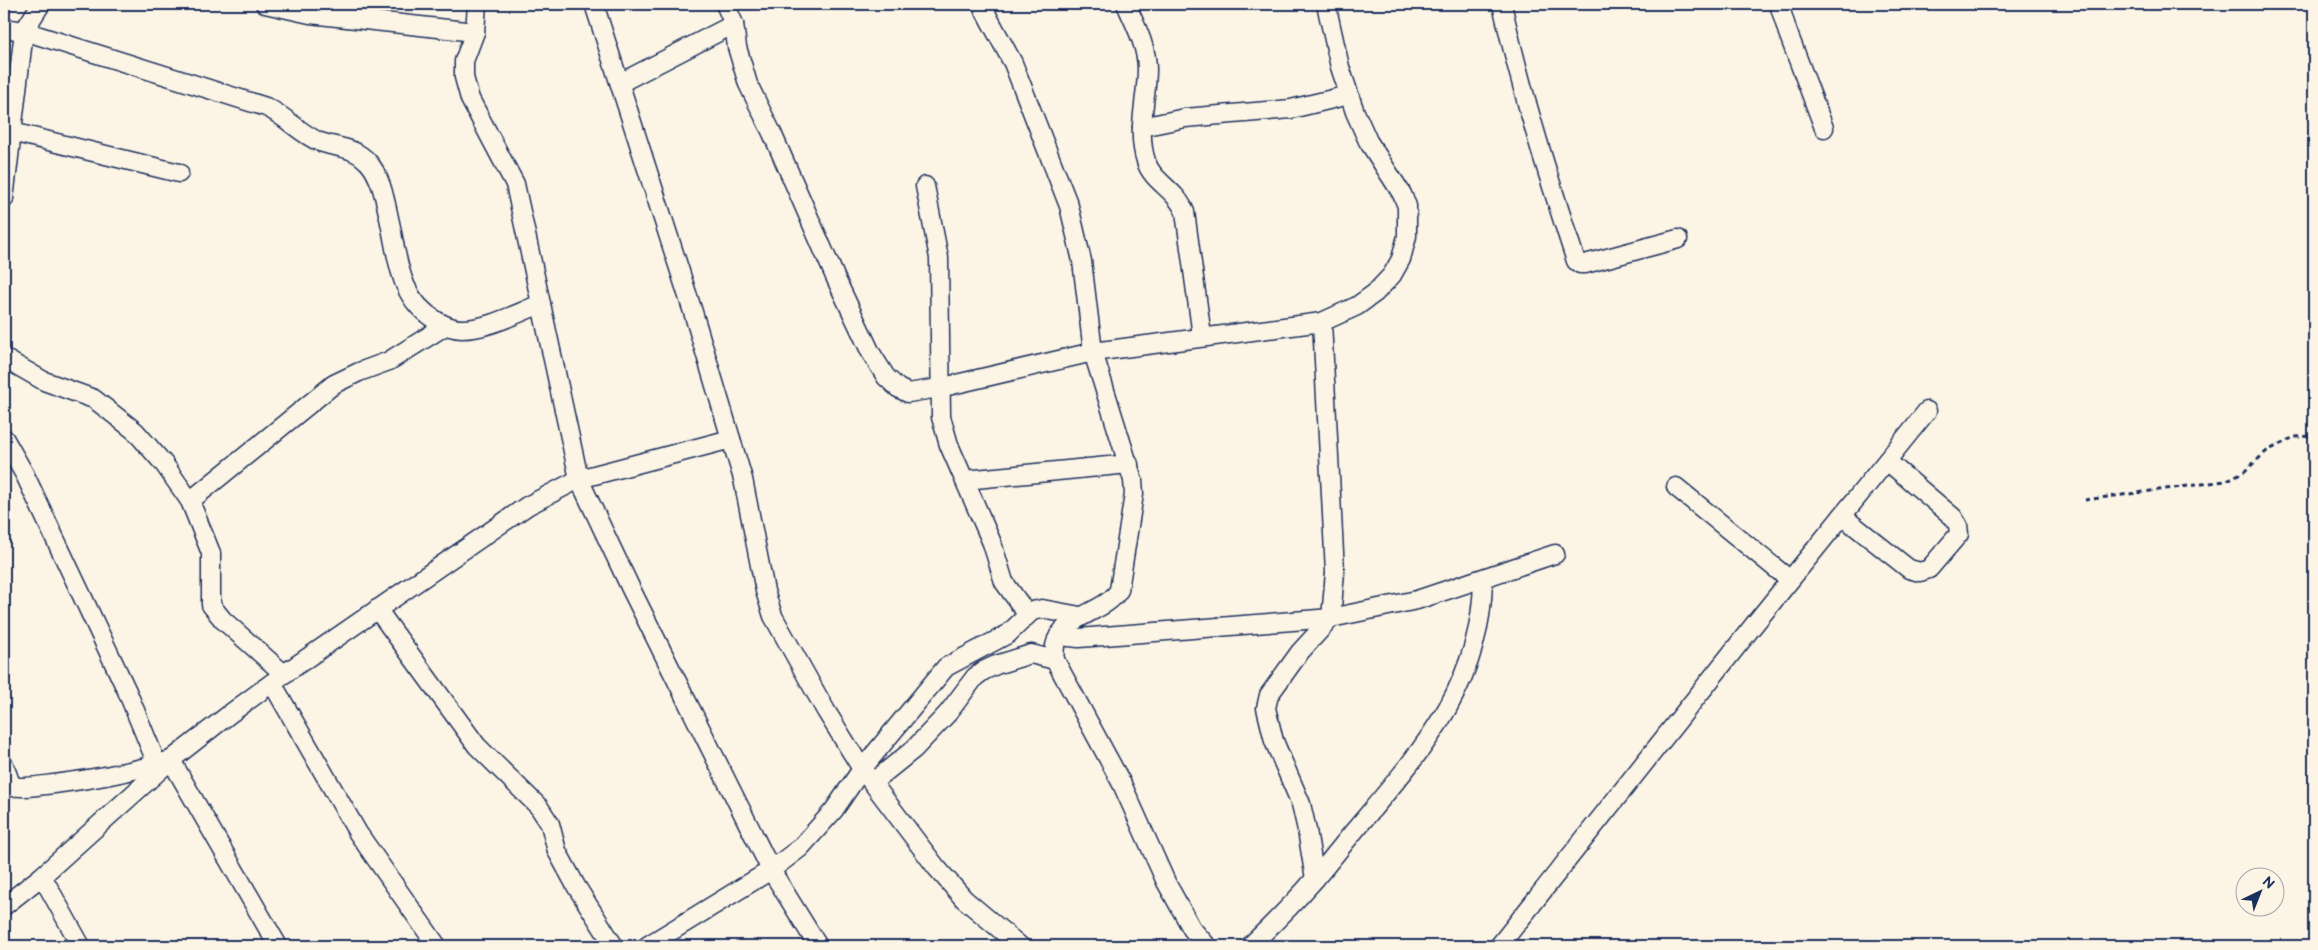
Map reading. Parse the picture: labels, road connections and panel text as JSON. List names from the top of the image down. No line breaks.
{"north":"top right"}
